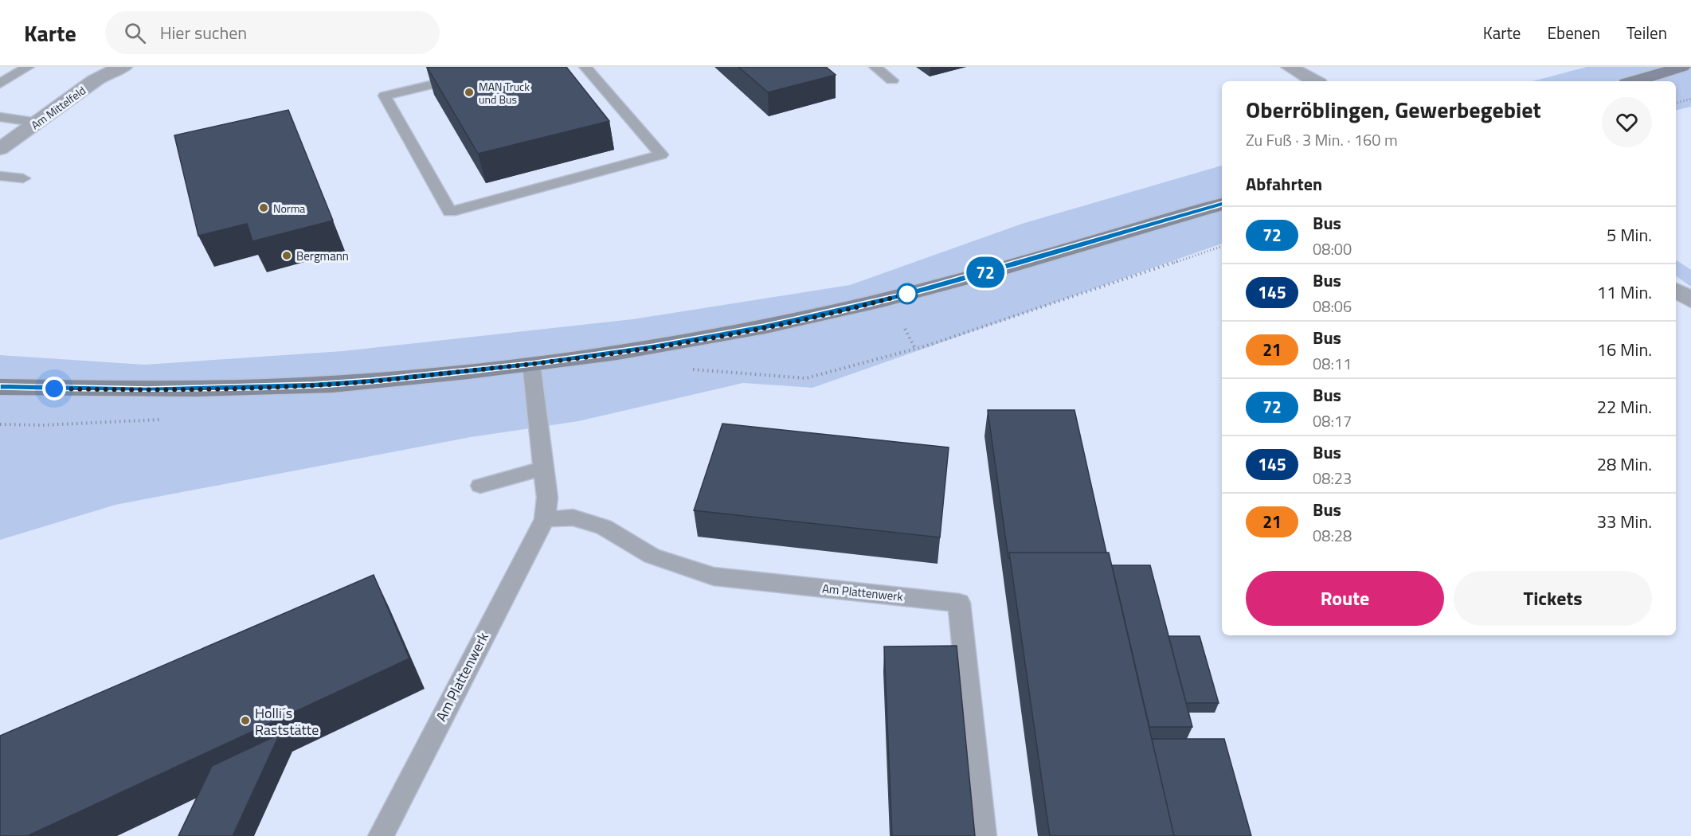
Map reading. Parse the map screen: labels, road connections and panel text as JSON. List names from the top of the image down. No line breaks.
{"streets":{"street":["Am Mittelfeld"],"lane":["Am Plattenwerk"]},"places":["MAN Truck und Bus","Norma","Bergmann","Holli´s Raststätte"],"lines":["bus line 72"],"page":{"header":"Karte","search":"Hier suchen","nav":["Karte","Ebenen","Teilen"],"on_map":"72","heading":[["Oberröblingen, Gewerbegebiet","Zu Fuß · 3 Min. · 160 m"],"Abfahrten"],"list":[{"mark":"72","name":"Bus","note":"08:00","value":"5 Min."},{"mark":"145","name":"Bus","note":"08:06","value":"11 Min."},{"mark":"21","name":"Bus","note":"08:11","value":"16 Min."},{"mark":"72","name":"Bus","note":"08:17","value":"22 Min."},{"mark":"145","name":"Bus","note":"08:23","value":"28 Min."},{"mark":"21","name":"Bus","note":"08:28","value":"33 Min."}],"buttons":["Route","Tickets"]}}
